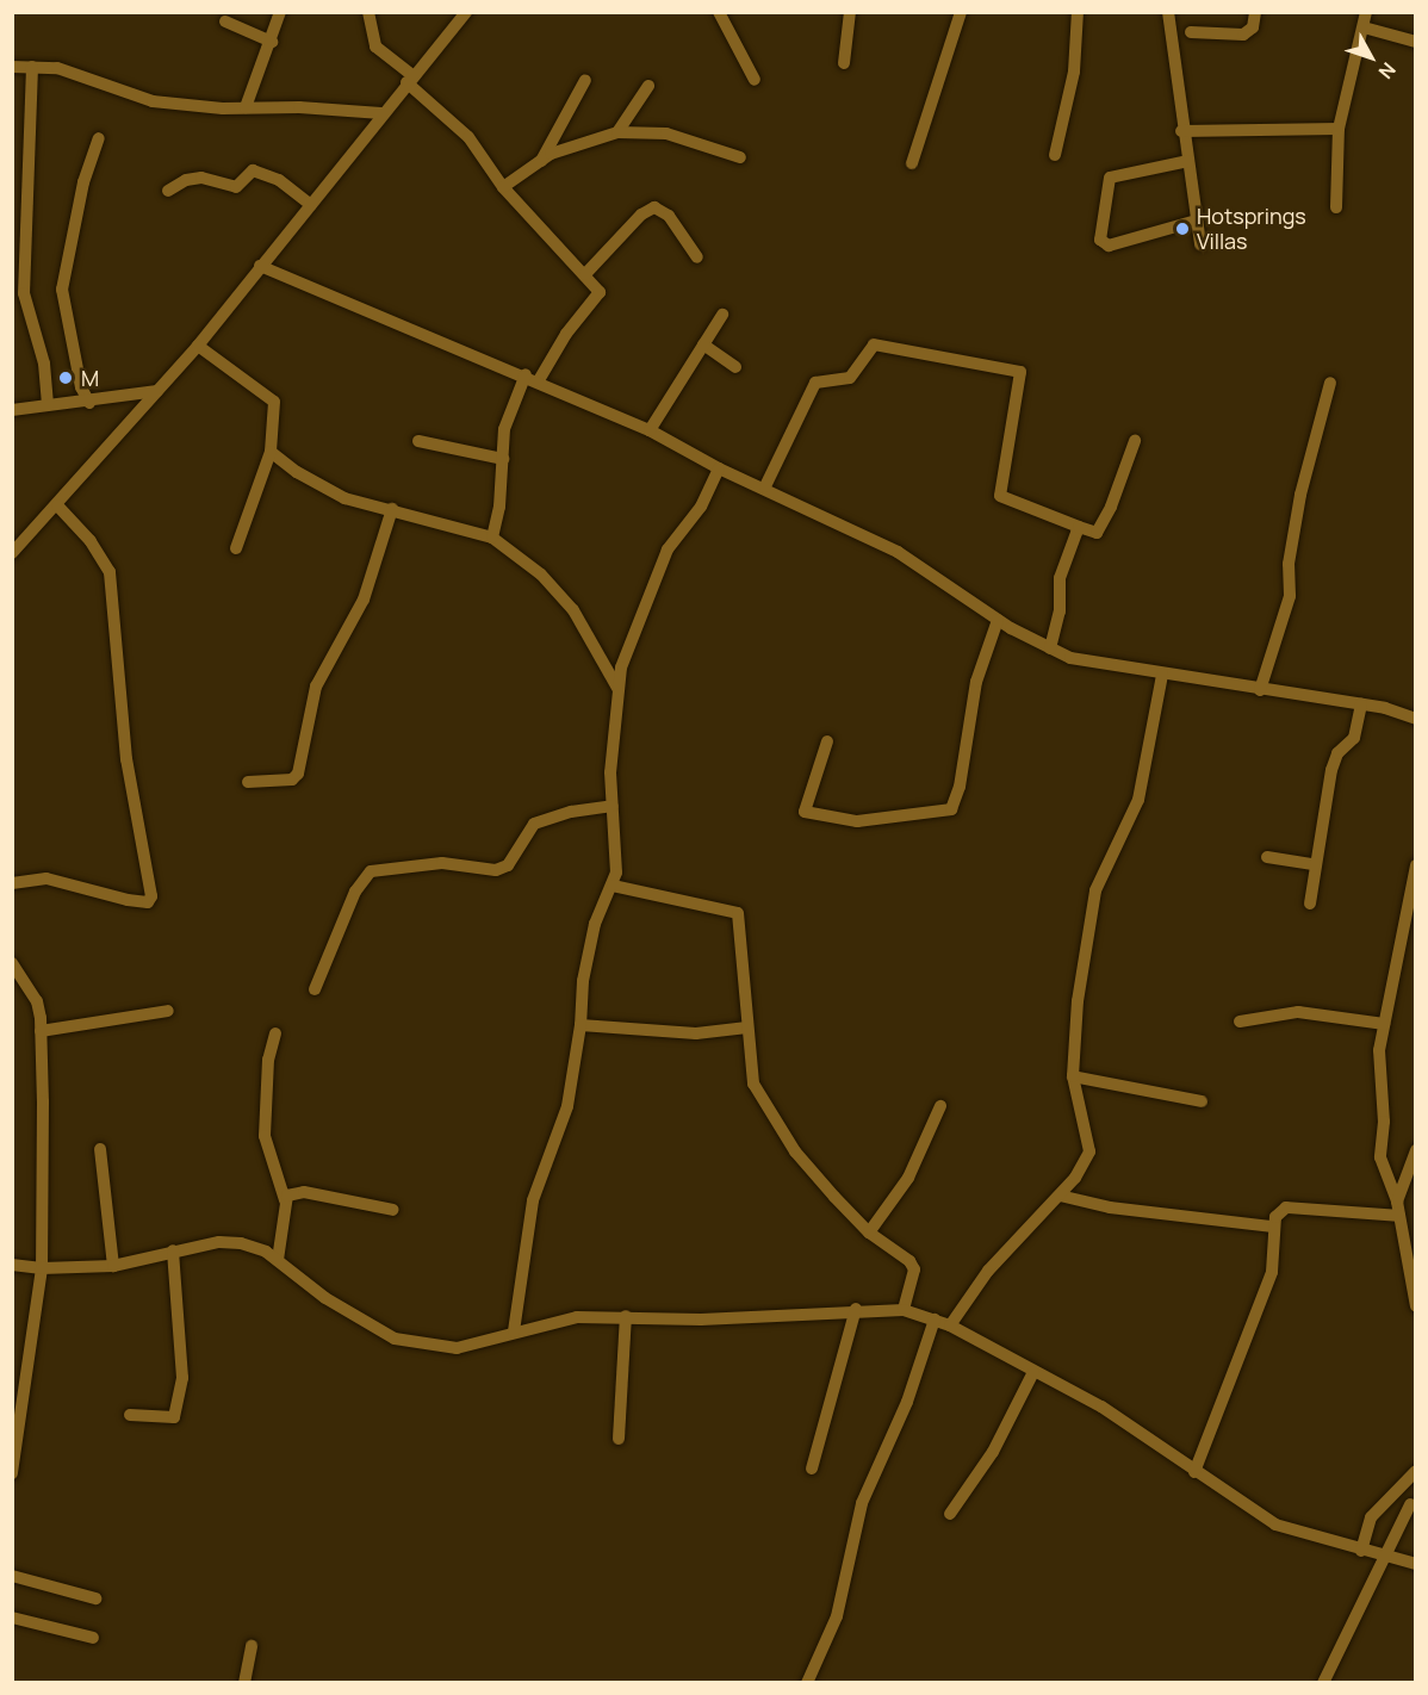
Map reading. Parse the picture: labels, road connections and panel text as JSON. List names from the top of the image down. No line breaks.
{"places":["Hotsprings Villas","M"],"north":"bottom right"}
